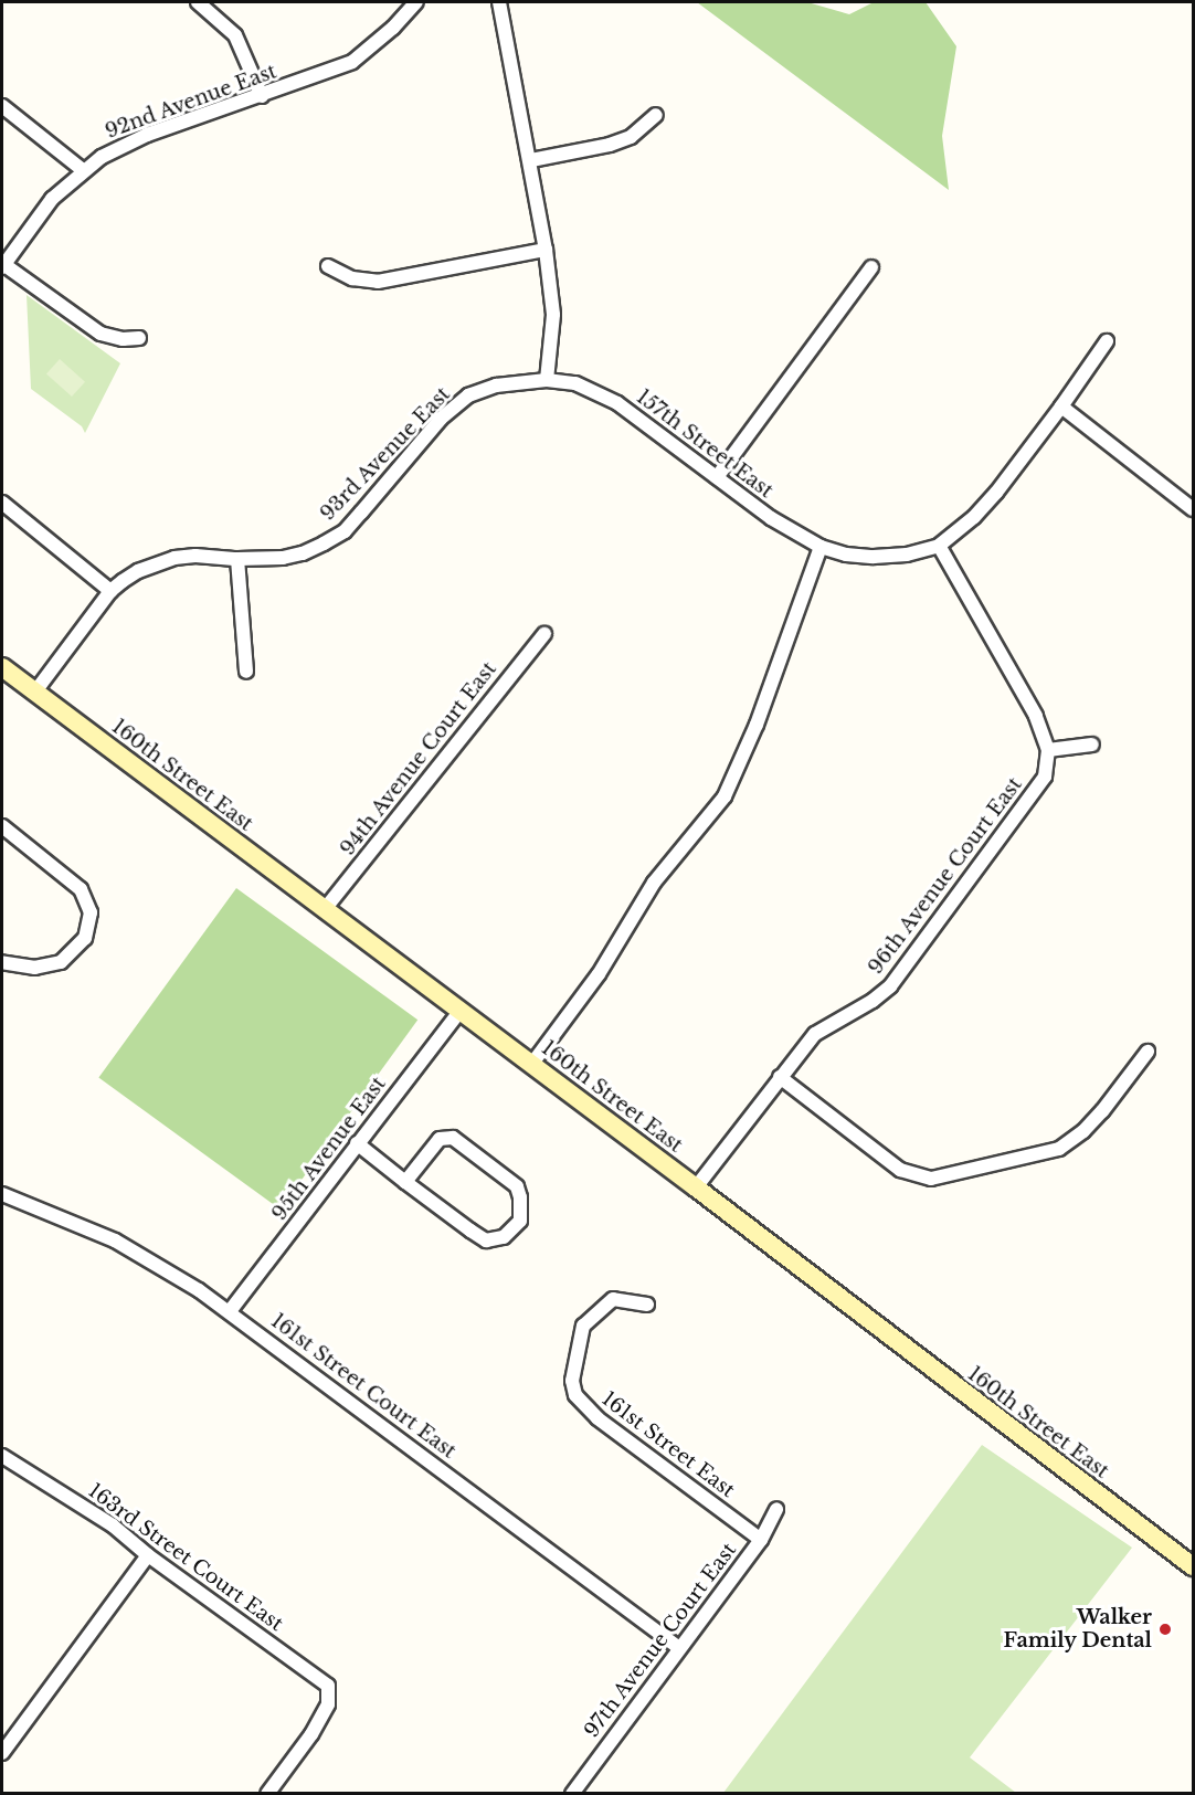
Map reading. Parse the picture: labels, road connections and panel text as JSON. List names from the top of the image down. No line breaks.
{"streets":{"main road":["160th Street East"],"street":["92nd Avenue East","157th Street East","93rd Avenue East","94th Avenue Court East","96th Avenue Court East","95th Avenue East","161st Street Court East","161st Street East","163rd Street Court East","97th Avenue Court East"]},"crossings":[["157th Street East","93rd Avenue East"],["93rd Avenue East","160th Street East"],["94th Avenue Court East","160th Street East"],["160th Street East","96th Avenue Court East"],["160th Street East","95th Avenue East"],["95th Avenue East","161st Street Court East"],["161st Street Court East","97th Avenue Court East"],["161st Street East","97th Avenue Court East"]],"places":["Walker Family Dental"]}
